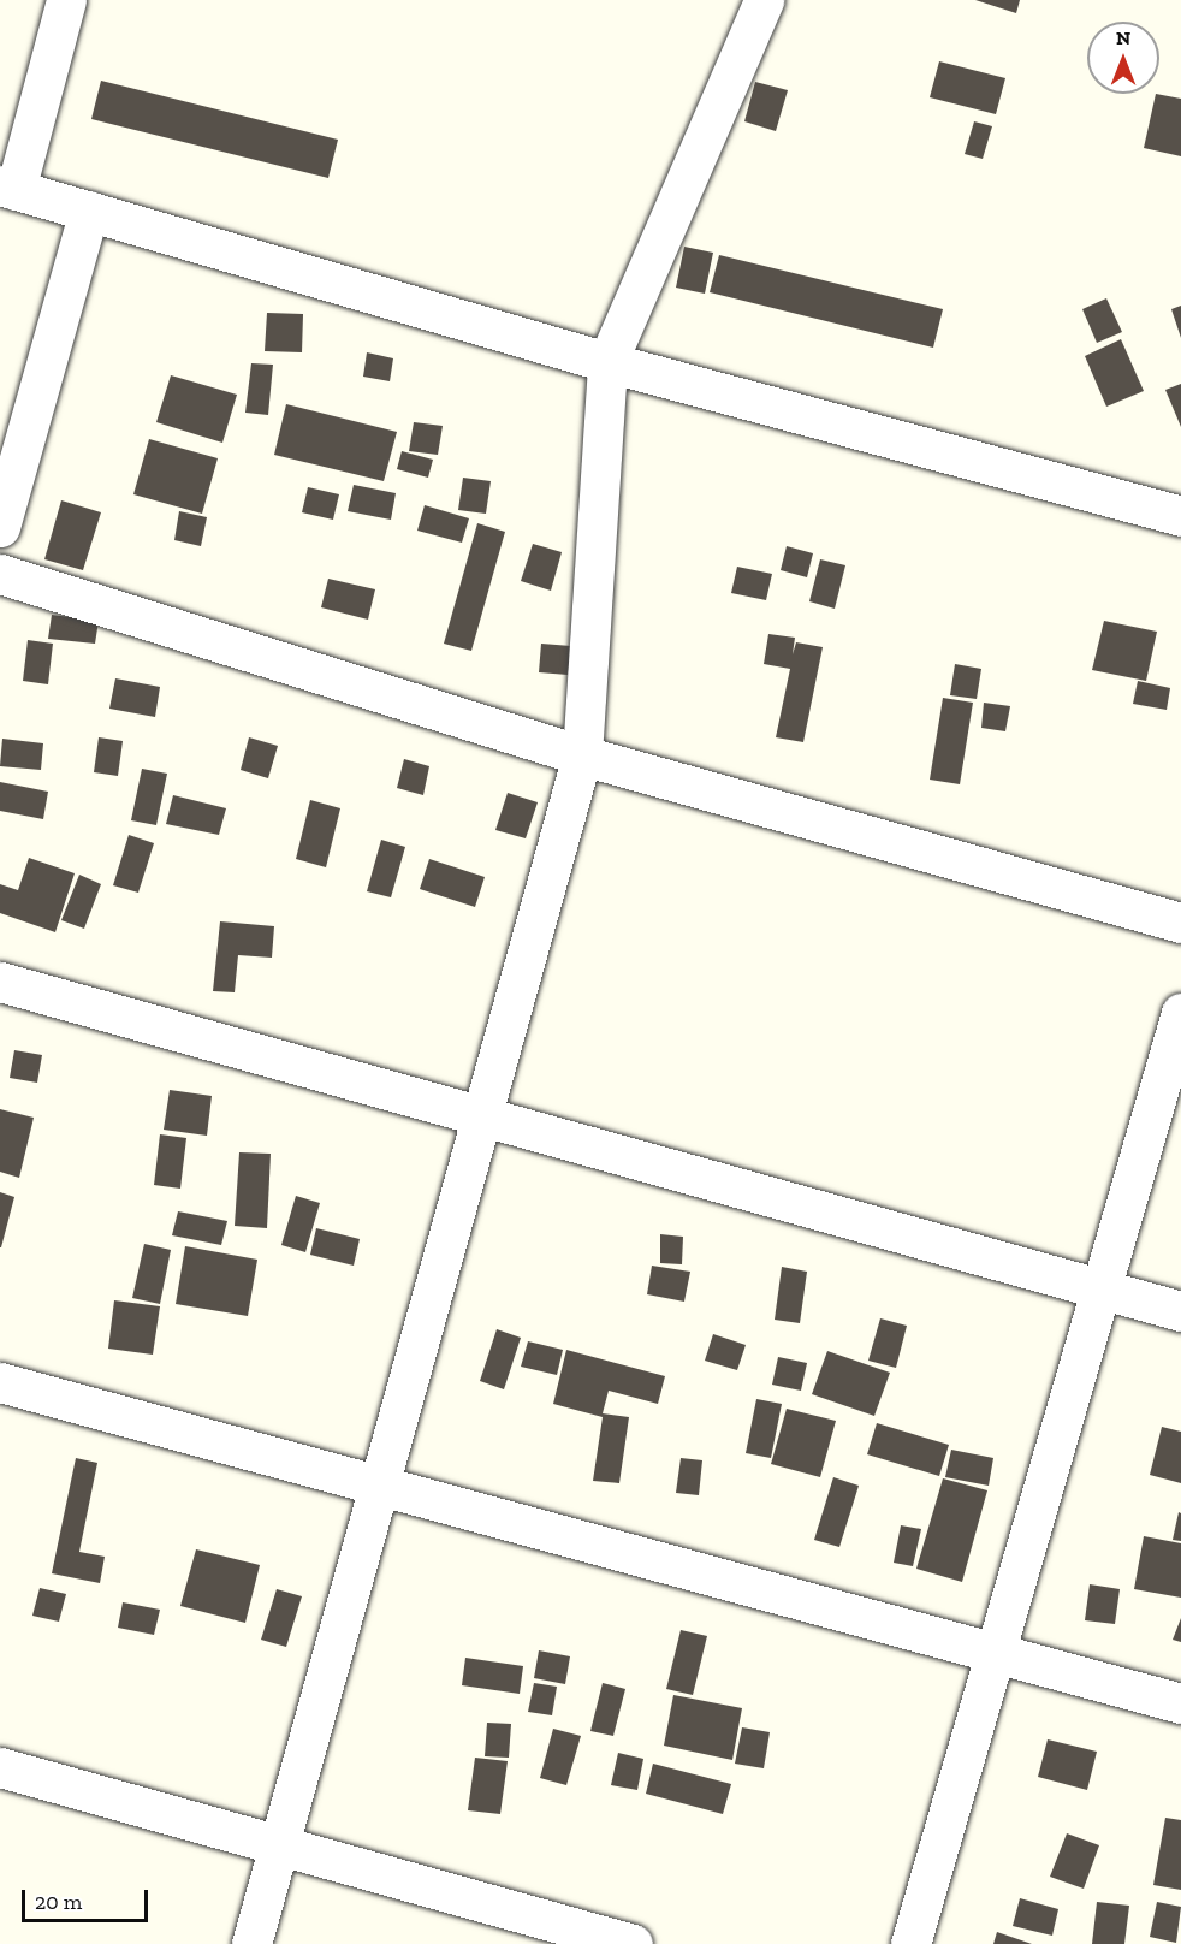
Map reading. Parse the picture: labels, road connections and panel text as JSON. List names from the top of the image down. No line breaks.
{"scale_bar":"20 m","north":"top"}
